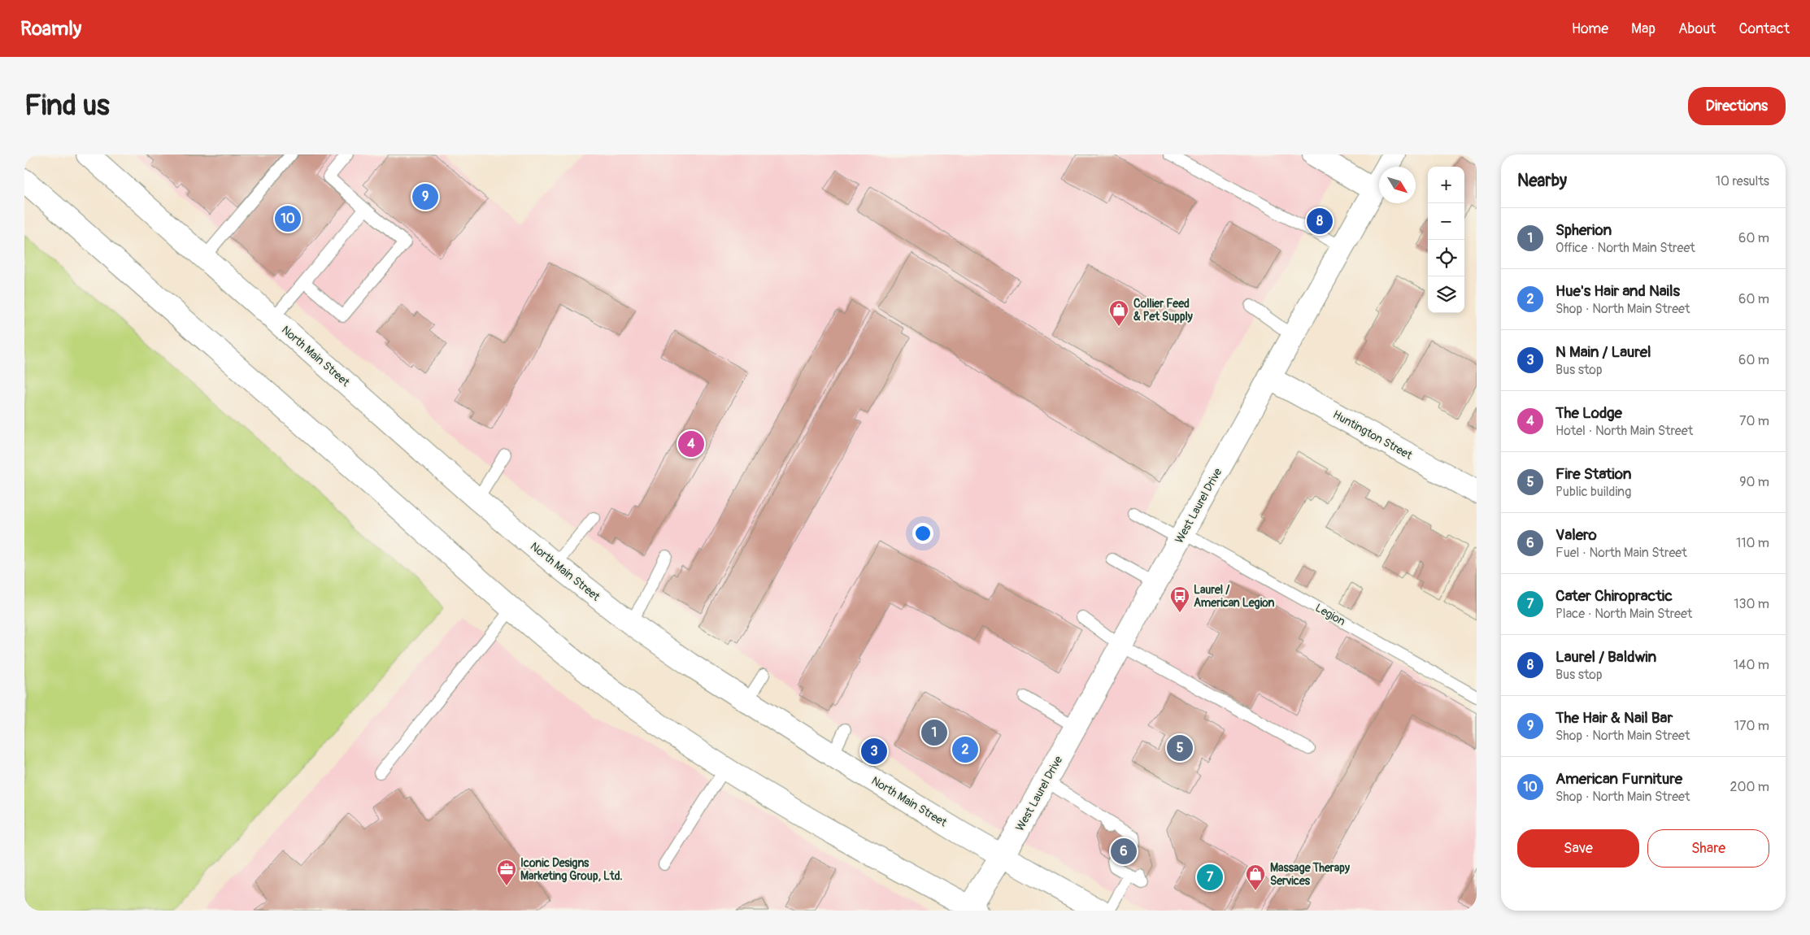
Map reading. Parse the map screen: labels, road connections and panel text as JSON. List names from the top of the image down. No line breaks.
{"streets":{"main road":["North Main Street","Huntington Street","West Laurel Drive"],"lane":["Legion"]},"crossings":[["North Main Street","West Laurel Drive"],["Huntington Street","West Laurel Drive"],["West Laurel Drive","Legion"]],"places":{"shop":["Collier Feed & Pet Supply","Massage Therapy Services"],"bus stop":["Laurel / American Legion"],"office":["Iconic Designs Marketing Group, Ltd."]},"north":"bottom right","page":{"header":"Roamly","nav":["Home","Map","About","Contact"],"buttons":["Directions",["Save","Share"]],"title":"Find us","heading":["Nearby","10 results"],"map_buttons":["+","−"],"pins":["9","10","8","4","1","5","2","3","6","7"],"list":[{"mark":"1","name":"Spherion","note":"Office · North Main Street","value":"60 m"},{"mark":"2","name":"Hue's Hair and Nails","note":"Shop · North Main Street","value":"60 m"},{"mark":"3","name":"N Main / Laurel","note":"Bus stop","value":"60 m"},{"mark":"4","name":"The Lodge","note":"Hotel · North Main Street","value":"70 m"},{"mark":"5","name":"Fire Station","note":"Public building","value":"90 m"},{"mark":"6","name":"Valero","note":"Fuel · North Main Street","value":"110 m"},{"mark":"7","name":"Cater Chiropractic","note":"Place · North Main Street","value":"130 m"},{"mark":"8","name":"Laurel / Baldwin","note":"Bus stop","value":"140 m"},{"mark":"9","name":"The Hair & Nail Bar","note":"Shop · North Main Street","value":"170 m"},{"mark":"10","name":"American Furniture","note":"Shop · North Main Street","value":"200 m"}]}}
